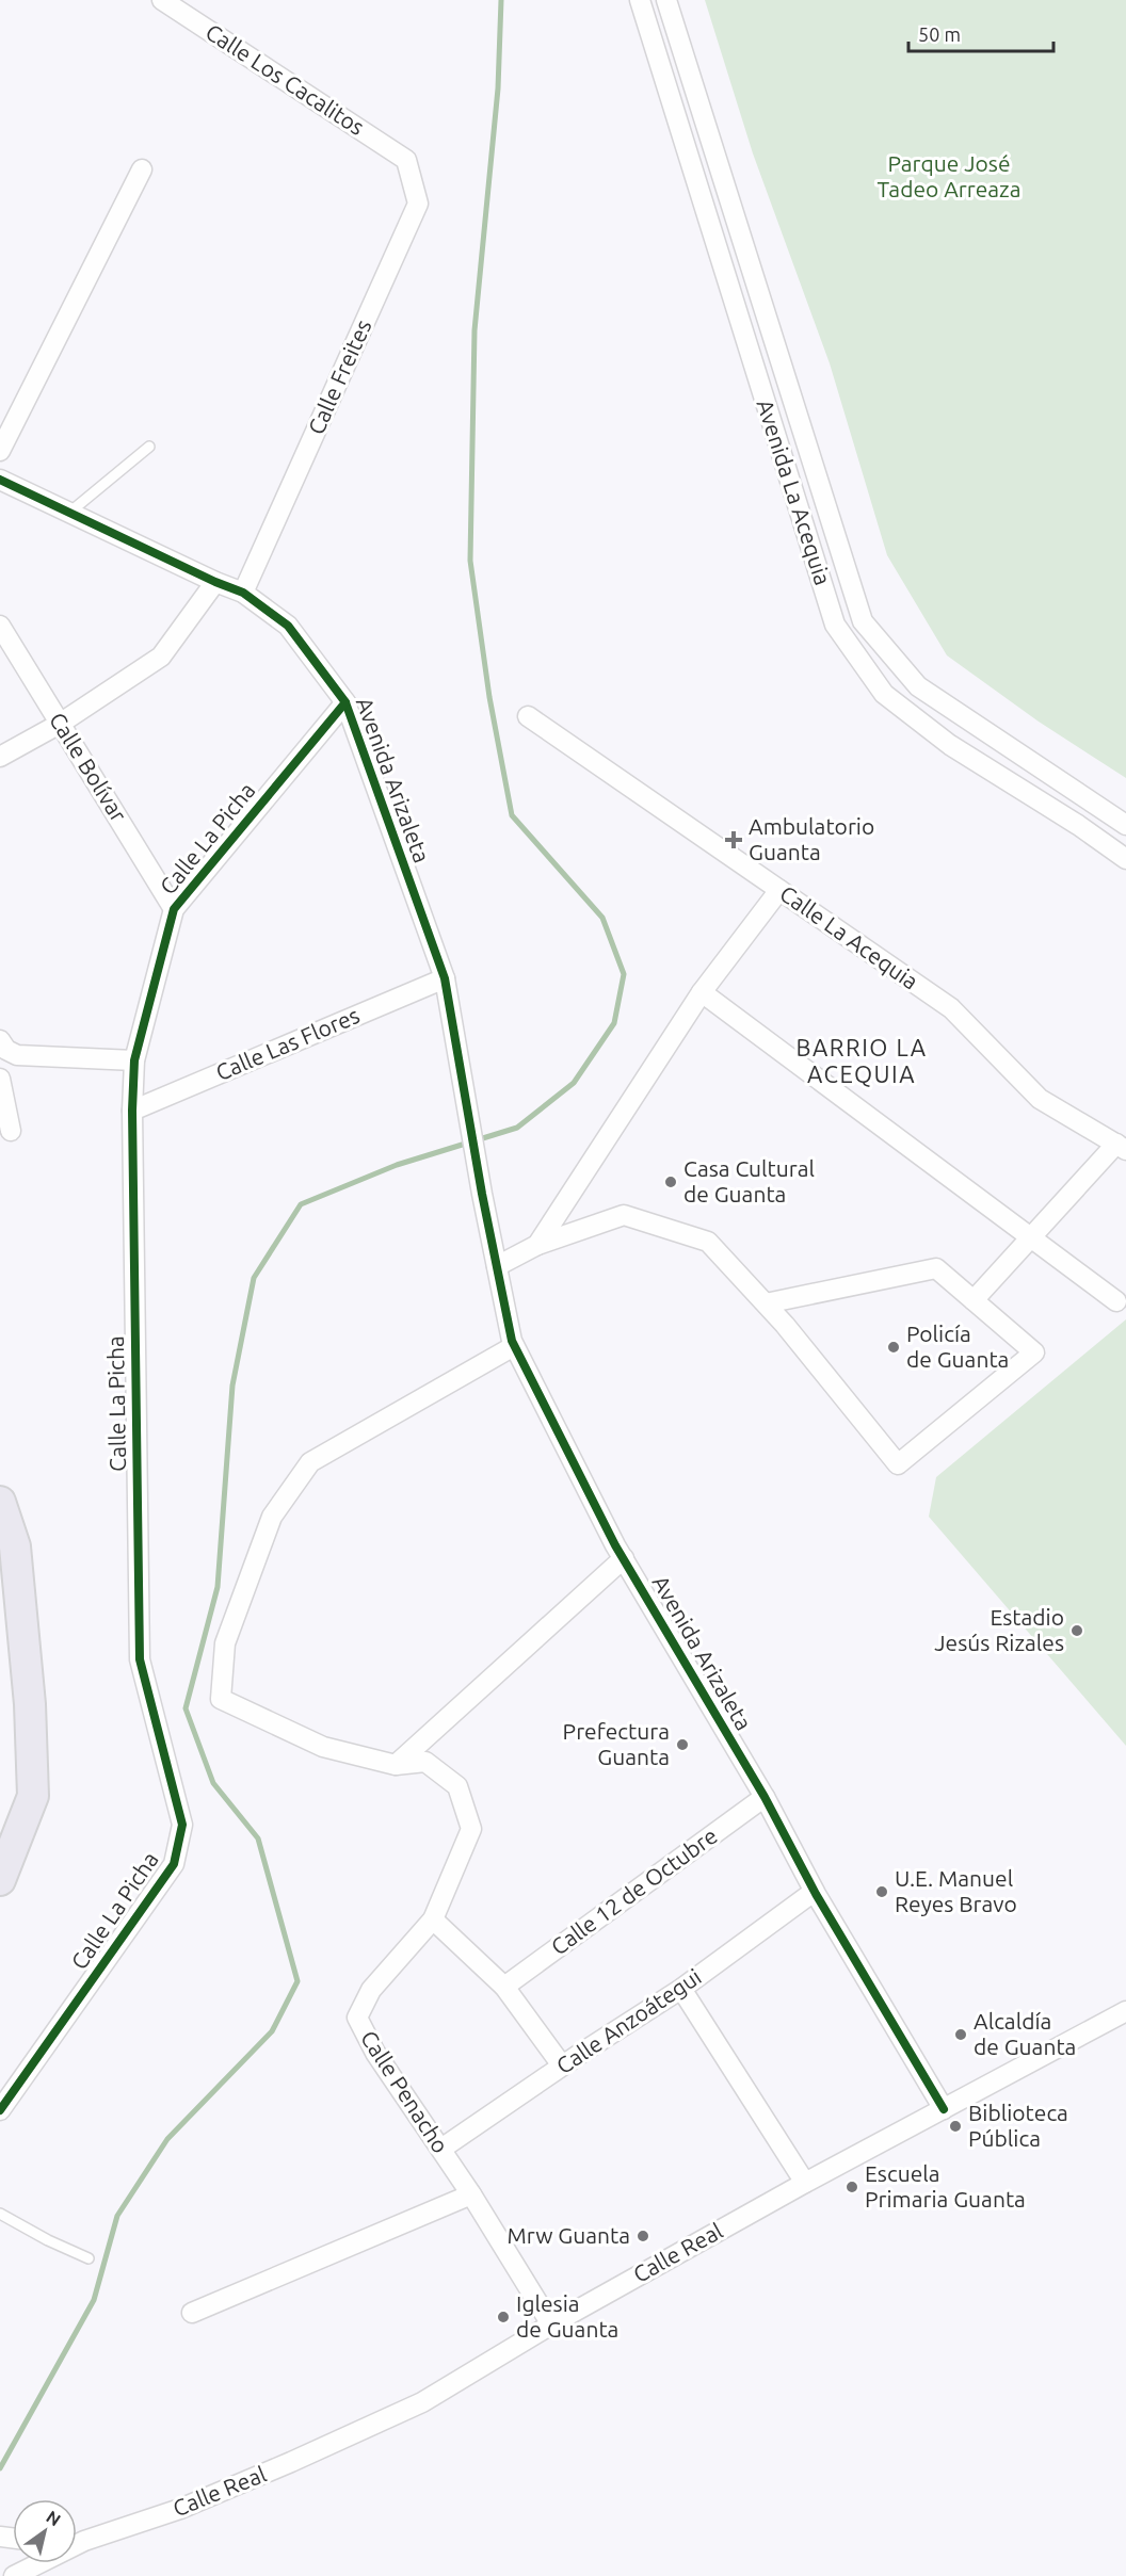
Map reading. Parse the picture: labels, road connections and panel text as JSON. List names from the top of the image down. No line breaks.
{"streets":{"street":["Calle Los Cacalitos","Calle Freites","Avenida La Acequia","Calle Bolívar","Avenida Arizaleta","Calle La Picha","Calle La Acequia","Calle Las Flores","Calle 12 de Octubre","Calle Anzoátegui","Calle Penacho","Calle Real"]},"crossings":[["Calle Los Cacalitos","Calle Freites"],["Calle Freites","Avenida Arizaleta"],["Calle Bolívar","Calle La Picha"],["Avenida Arizaleta","Calle La Picha"],["Avenida Arizaleta","Calle Las Flores"],["Avenida Arizaleta","Calle 12 de Octubre"],["Avenida Arizaleta","Calle Anzoátegui"],["Avenida Arizaleta","Calle Penacho"],["Avenida Arizaleta","Calle Real"],["Calle La Picha","Calle Las Flores"],["Calle Anzoátegui","Calle Penacho"],["Calle Penacho","Calle Real"]],"districts":["BARRIO LA ACEQUIA"],"parks":["Parque José Tadeo Arreaza"],"places":{"health":["Ambulatorio Guanta"],"other":["Casa Cultural de Guanta","Policía de Guanta","Estadio Jesús Rizales","Prefectura Guanta","U.E. Manuel Reyes Bravo","Alcaldía de Guanta","Biblioteca Pública","Escuela Primaria Guanta","Mrw Guanta","Iglesia de Guanta"]},"scale_bar":"50 m","north":"top right"}
